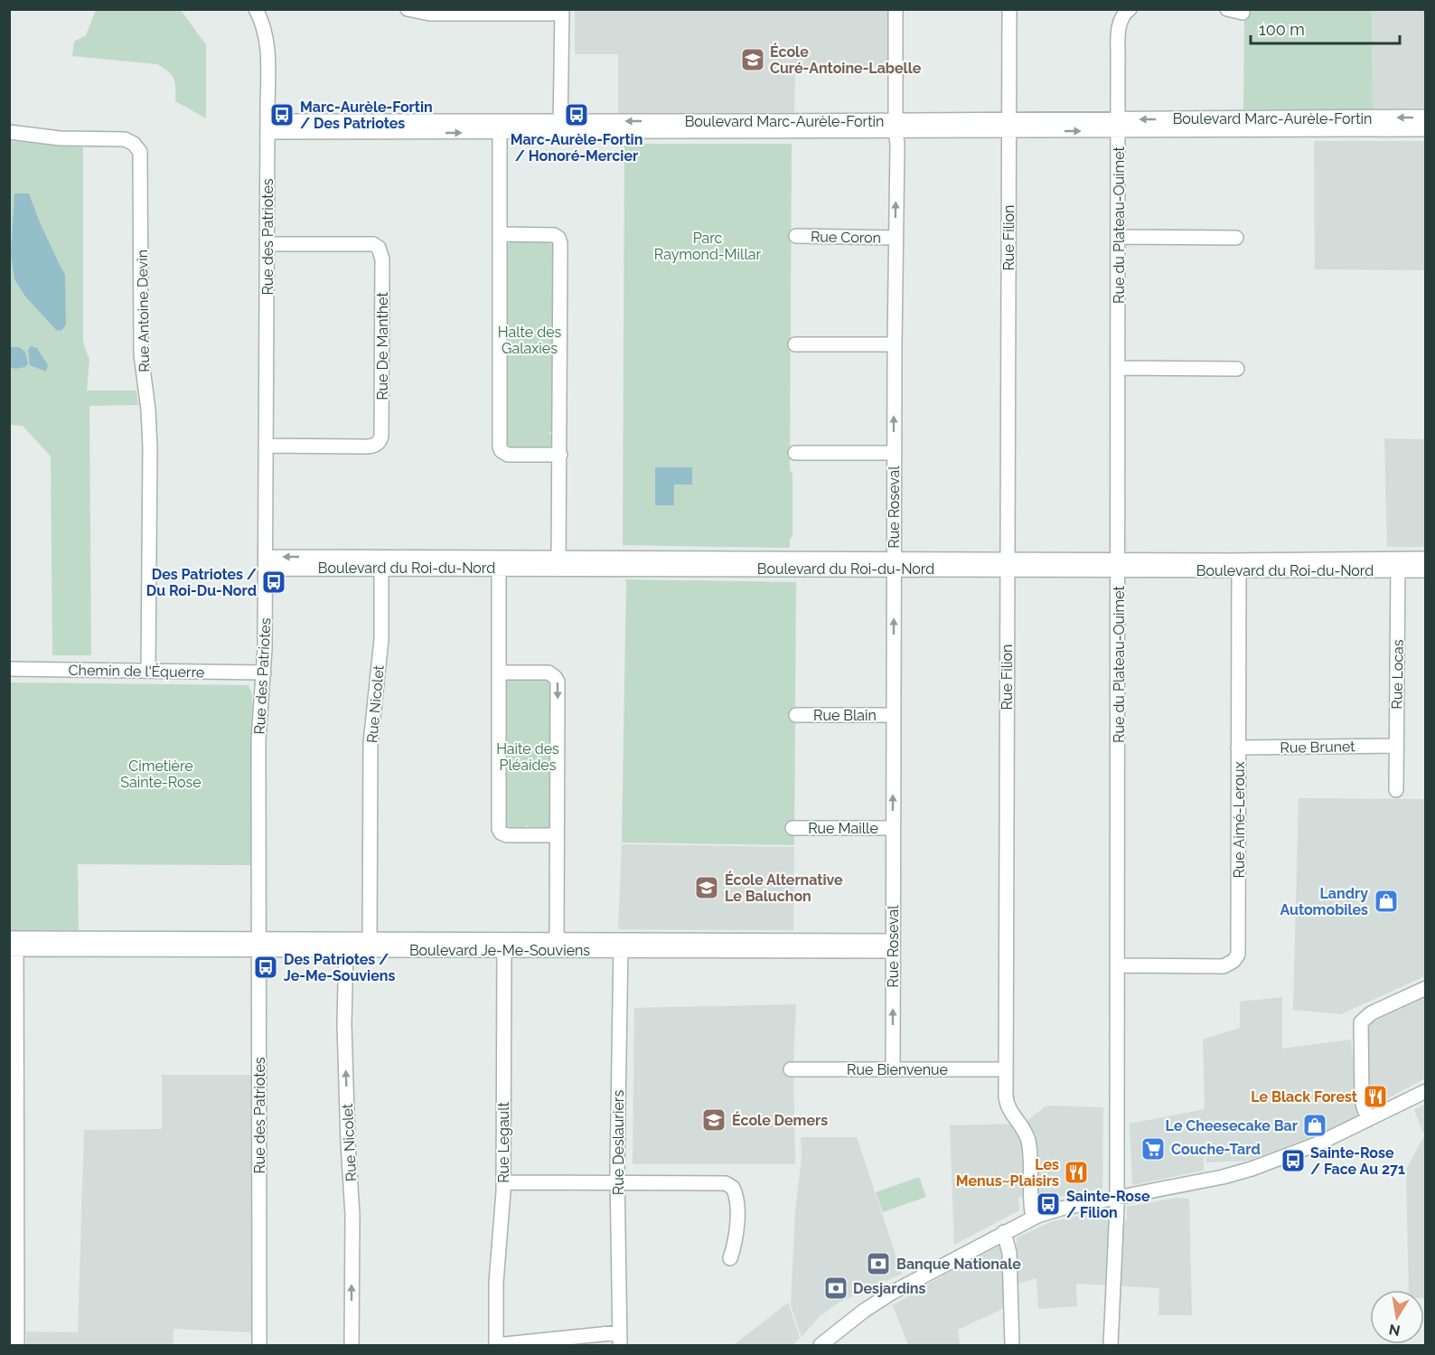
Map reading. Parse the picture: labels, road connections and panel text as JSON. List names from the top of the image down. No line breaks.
{"streets":{"street":["Boulevard Marc-Aurèle-Fortin","Rue du Plateau-Ouimet","Rue des Patriotes","Rue Coron","Rue Filion","Rue Antoine Devin","Rue De Manthet","Rue Roseval","Boulevard du Roi-du-Nord","Chemin de l'Équerre","Rue Locas","Rue Nicolet","Rue Blain","Rue Brunet","Rue Aimé-Leroux","Rue Maille","Boulevard Je-Me-Souviens","Rue Bienvenue","Rue Legault","Rue Deslauriers"]},"crossings":[["Boulevard Marc-Aurèle-Fortin","Rue du Plateau-Ouimet"],["Boulevard Marc-Aurèle-Fortin","Rue des Patriotes"],["Boulevard Marc-Aurèle-Fortin","Rue Filion"],["Boulevard Marc-Aurèle-Fortin","Rue Roseval"],["Rue du Plateau-Ouimet","Boulevard du Roi-du-Nord"],["Rue du Plateau-Ouimet","Rue Aimé-Leroux"],["Rue des Patriotes","Rue De Manthet"],["Rue des Patriotes","Boulevard du Roi-du-Nord"],["Rue des Patriotes","Chemin de l'Équerre"],["Rue des Patriotes","Boulevard Je-Me-Souviens"],["Rue Coron","Rue Roseval"],["Rue Filion","Boulevard du Roi-du-Nord"],["Rue Filion","Rue Bienvenue"],["Rue Antoine Devin","Chemin de l'Équerre"],["Rue Roseval","Boulevard du Roi-du-Nord"],["Rue Roseval","Rue Blain"],["Rue Roseval","Rue Maille"],["Rue Roseval","Boulevard Je-Me-Souviens"],["Rue Roseval","Rue Bienvenue"],["Boulevard du Roi-du-Nord","Rue Locas"],["Boulevard du Roi-du-Nord","Rue Nicolet"],["Boulevard du Roi-du-Nord","Rue Aimé-Leroux"],["Rue Locas","Rue Brunet"],["Rue Nicolet","Boulevard Je-Me-Souviens"],["Rue Brunet","Rue Aimé-Leroux"],["Boulevard Je-Me-Souviens","Rue Legault"],["Boulevard Je-Me-Souviens","Rue Deslauriers"]],"one_way":["Rue Roseval","Rue Nicolet"],"parks":["Parc Raymond-Millar","Halte des Galaxies","Haite des Pléaides","Cimetière Sainte-Rose"],"places":{"school or university":["École Curé-Antoine-Labelle","École Alternative Le Baluchon","École Demers"],"bus stop":["Marc-Aurèle-Fortin / Des Patriotes","Marc-Aurèle-Fortin / Honoré-Mercier","Des Patriotes / Du Roi-Du-Nord","Des Patriotes / Je-Me-Souviens","Sainte-Rose / Face Au 271","Sainte-Rose / Filion"],"shop":["Landry Automobiles","Le Cheesecake Bar"],"restaurant":["Le Black Forest","Les Menus~Plaisirs"],"supermarket":["Couche-Tard"],"bank":["Banque Nationale","Desjardins"]},"scale_bar":"100 m","north":"bottom"}
